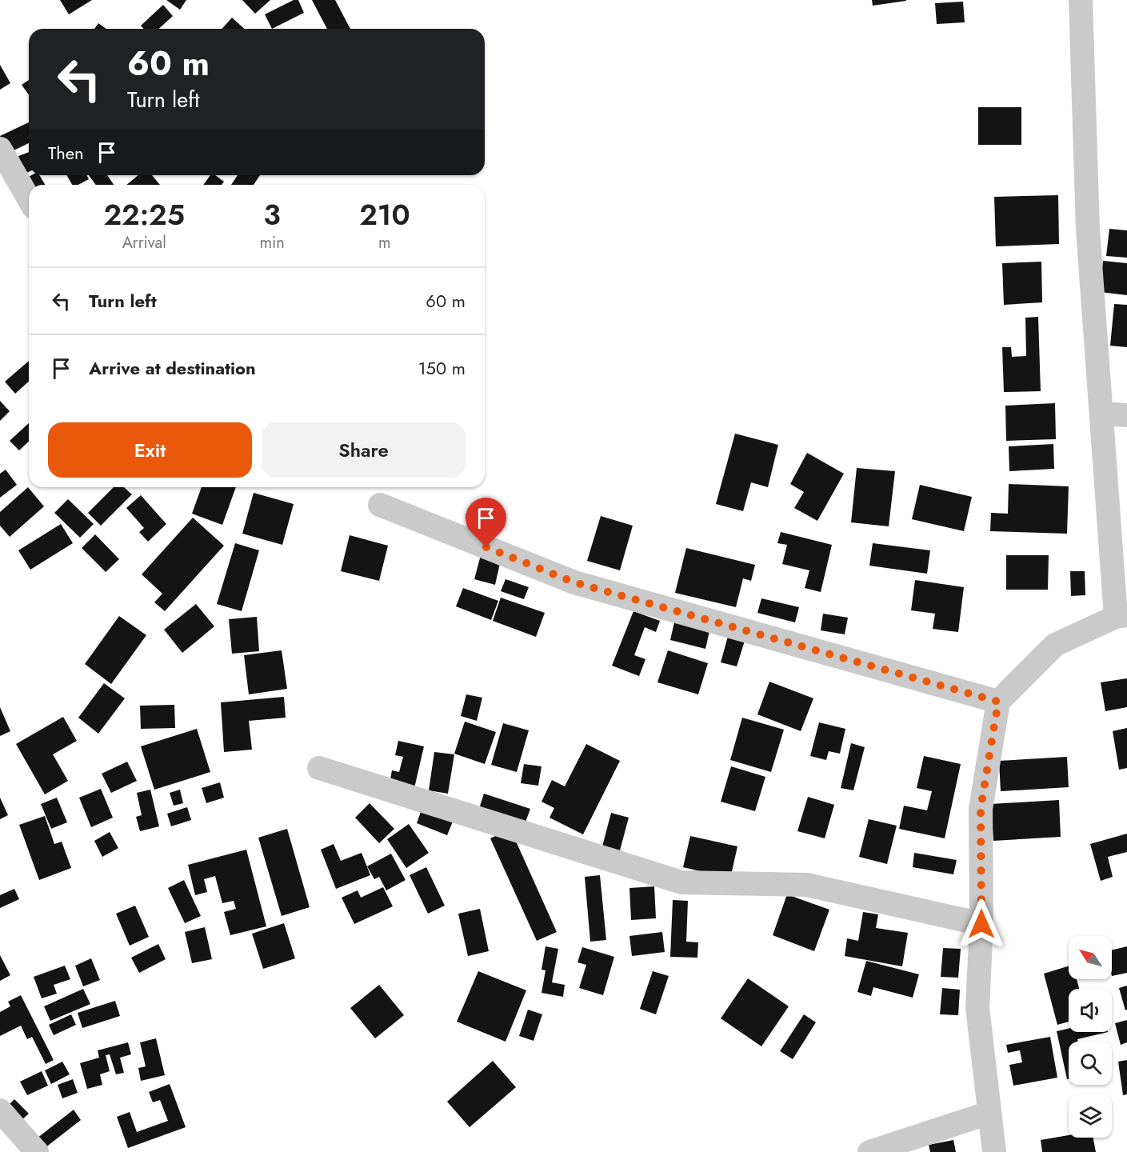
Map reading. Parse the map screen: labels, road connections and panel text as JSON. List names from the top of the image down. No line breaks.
{"north":"top left","page":{"turn":["60 m","Turn left"],"then":"Then","eta":["22:25","Arrival","3","min","210","m"],"list":[{"name":"Turn left","value":"60 m"},{"name":"Arrive at destination","value":"150 m"}],"buttons":["Exit","Share"]}}
